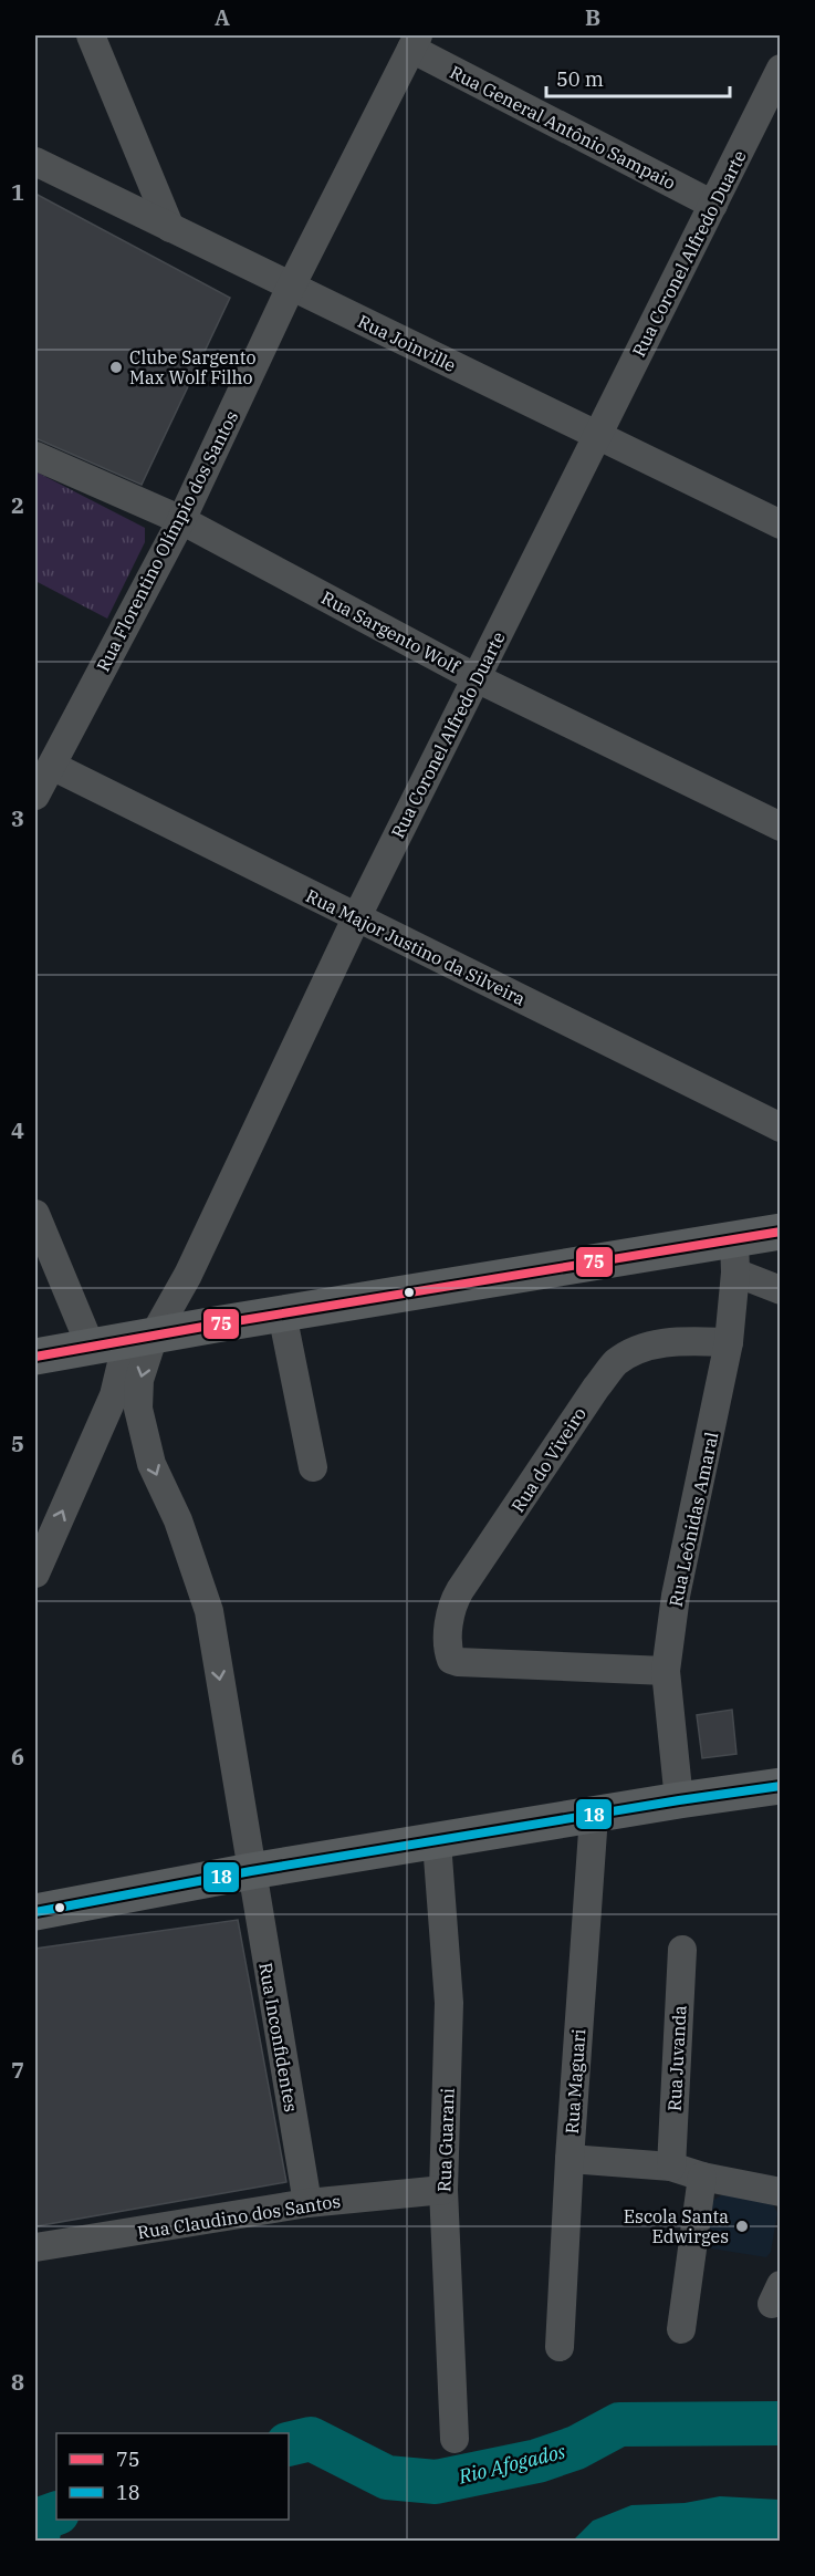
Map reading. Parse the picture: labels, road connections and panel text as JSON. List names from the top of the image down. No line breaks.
{"streets":{"street":["Rua General Antônio Sampaio","Rua Coronel Alfredo Duarte","Rua Joinville","Rua Florentino Olímpio dos Santos","Rua Sargento Wolf","Rua Major Justino da Silveira","Rua do Viveiro","Rua Leônidas Amaral","Rua Inconfidentes","Rua Juvanda","Rua Maguari","Rua Guarani","Rua Claudino dos Santos"]},"crossings":[["Rua General Antônio Sampaio","Rua Coronel Alfredo Duarte"],["Rua General Antônio Sampaio","Rua Florentino Olímpio dos Santos"],["Rua Coronel Alfredo Duarte","Rua Joinville"],["Rua Coronel Alfredo Duarte","Rua Sargento Wolf"],["Rua Coronel Alfredo Duarte","Rua Major Justino da Silveira"],["Rua Coronel Alfredo Duarte","Rua Inconfidentes"],["Rua Joinville","Rua Florentino Olímpio dos Santos"],["Rua Florentino Olímpio dos Santos","Rua Sargento Wolf"],["Rua Florentino Olímpio dos Santos","Rua Major Justino da Silveira"],["Rua do Viveiro","Rua Leônidas Amaral"],["Rua Inconfidentes","Rua Claudino dos Santos"],["Rua Guarani","Rua Claudino dos Santos"]],"one_way":["Rua Inconfidentes"],"water":["Rio Afogados"],"places":["Clube Sargento Max Wolf Filho","Escola Santa Edwirges"],"lines":["transit line 75","transit line 18"],"legend":["75","18"],"scale_bar":"50 m","grid":{"columns":["A","B"],"rows":["1","2","3","4","5","6","7","8"]}}
